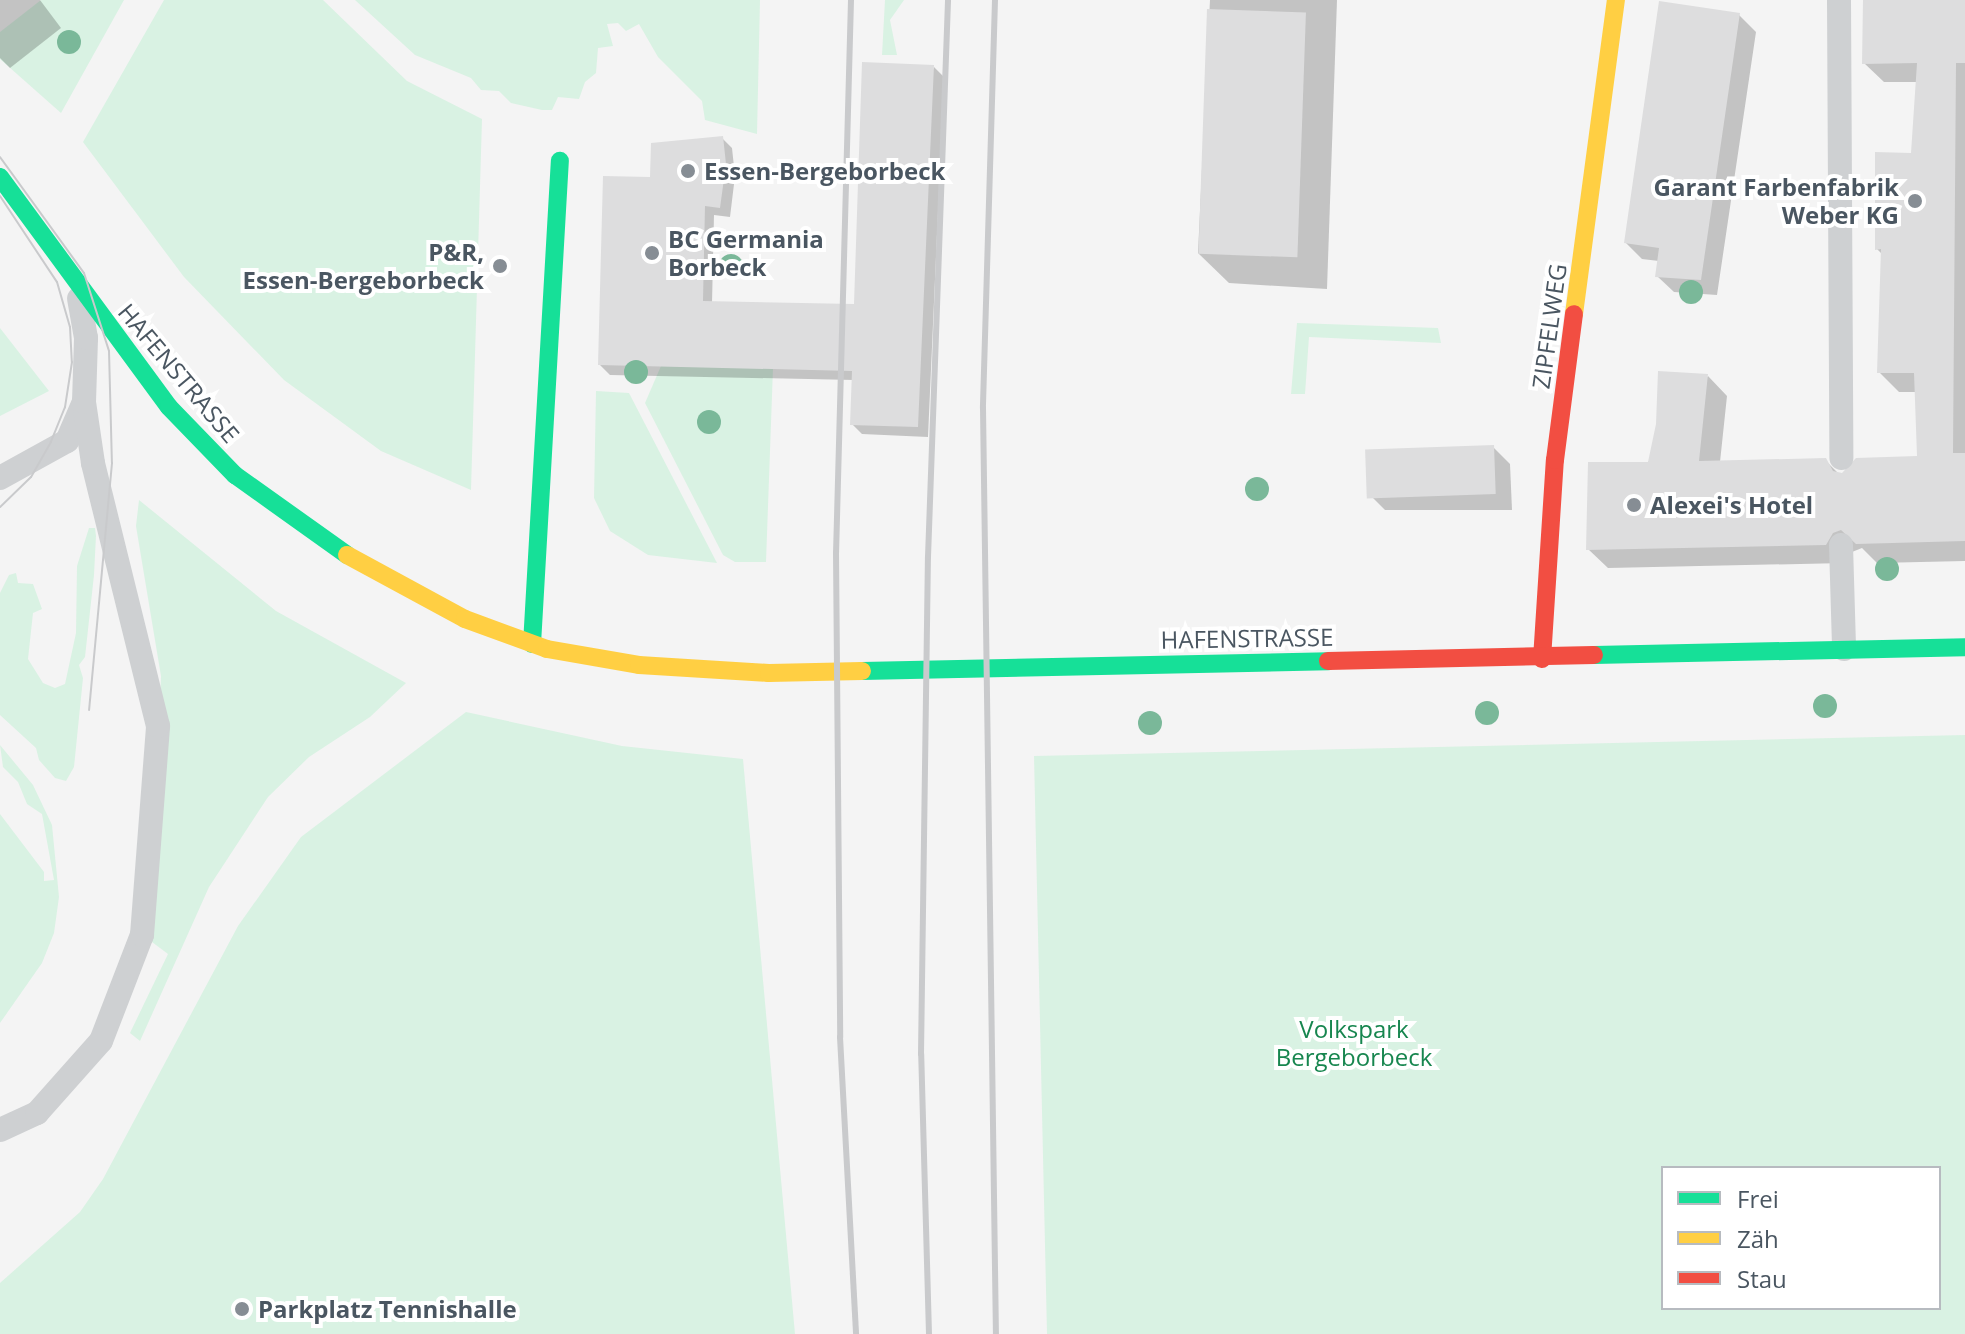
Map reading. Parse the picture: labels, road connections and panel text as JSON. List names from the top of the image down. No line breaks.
{"streets":{"main road":["ZIPFELWEG","HAFENSTRASSE"]},"crossings":[["ZIPFELWEG","HAFENSTRASSE"]],"parks":["Volkspark Bergeborbeck"],"places":["Essen-Bergeborbeck","Garant Farbenfabrik Weber KG","BC Germania Borbeck","P&R, Essen-Bergeborbeck","Alexei's Hotel","Parkplatz Tennishalle"],"legend":["Frei","Zäh","Stau"]}
